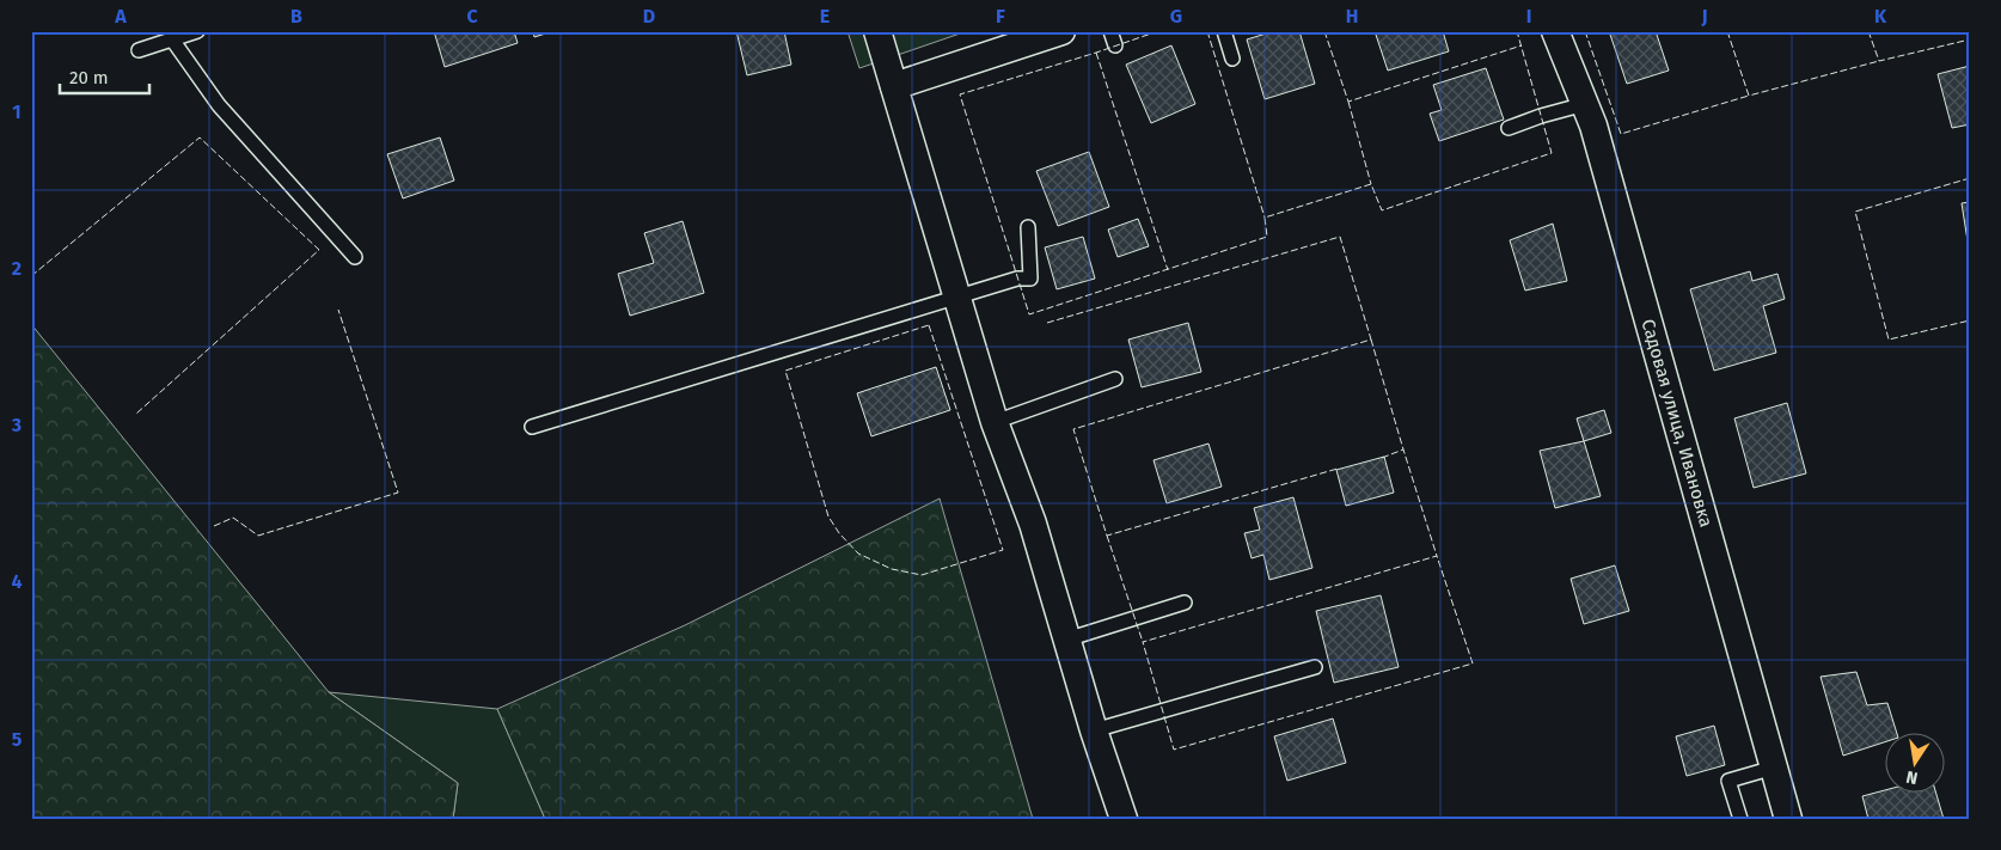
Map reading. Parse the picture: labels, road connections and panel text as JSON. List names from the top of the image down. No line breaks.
{"streets":{"street":["Садовая улица, Ивановка"]},"scale_bar":"20 m","north":"bottom","grid":{"columns":["A","B","C","D","E","F","G","H","I","J","K"],"rows":["1","2","3","4","5"]}}
